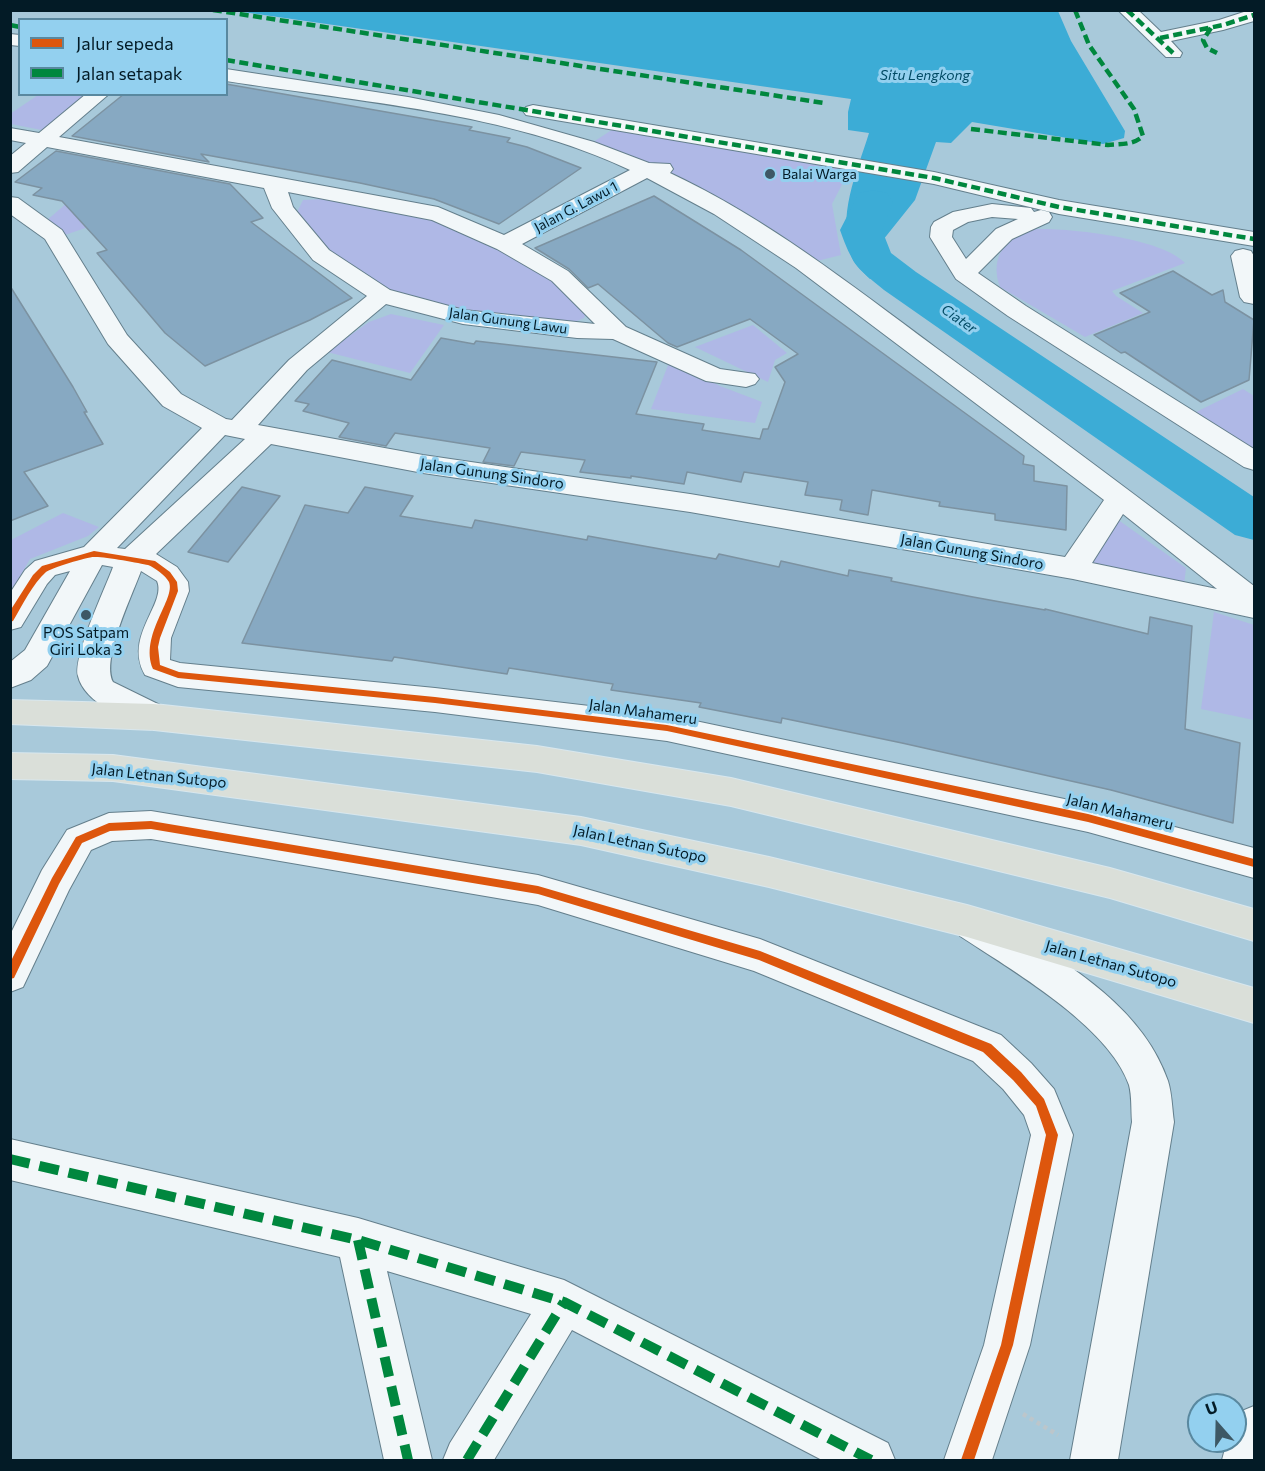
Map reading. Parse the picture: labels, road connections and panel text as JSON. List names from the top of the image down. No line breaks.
{"streets":{"main road":["Jalan Letnan Sutopo"],"street":["Jalan G. Lawu 1","Jalan Gunung Lawu","Jalan Gunung Sindoro","Jalan Mahameru"]},"crossings":[["Jalan G. Lawu 1","Jalan Gunung Lawu"]],"water":["Situ Lengkong","Ciater"],"places":["Balai Warga","POS Satpam Giri Loka 3"],"legend":["Jalur sepeda","Jalan setapak"],"north":"top"}
